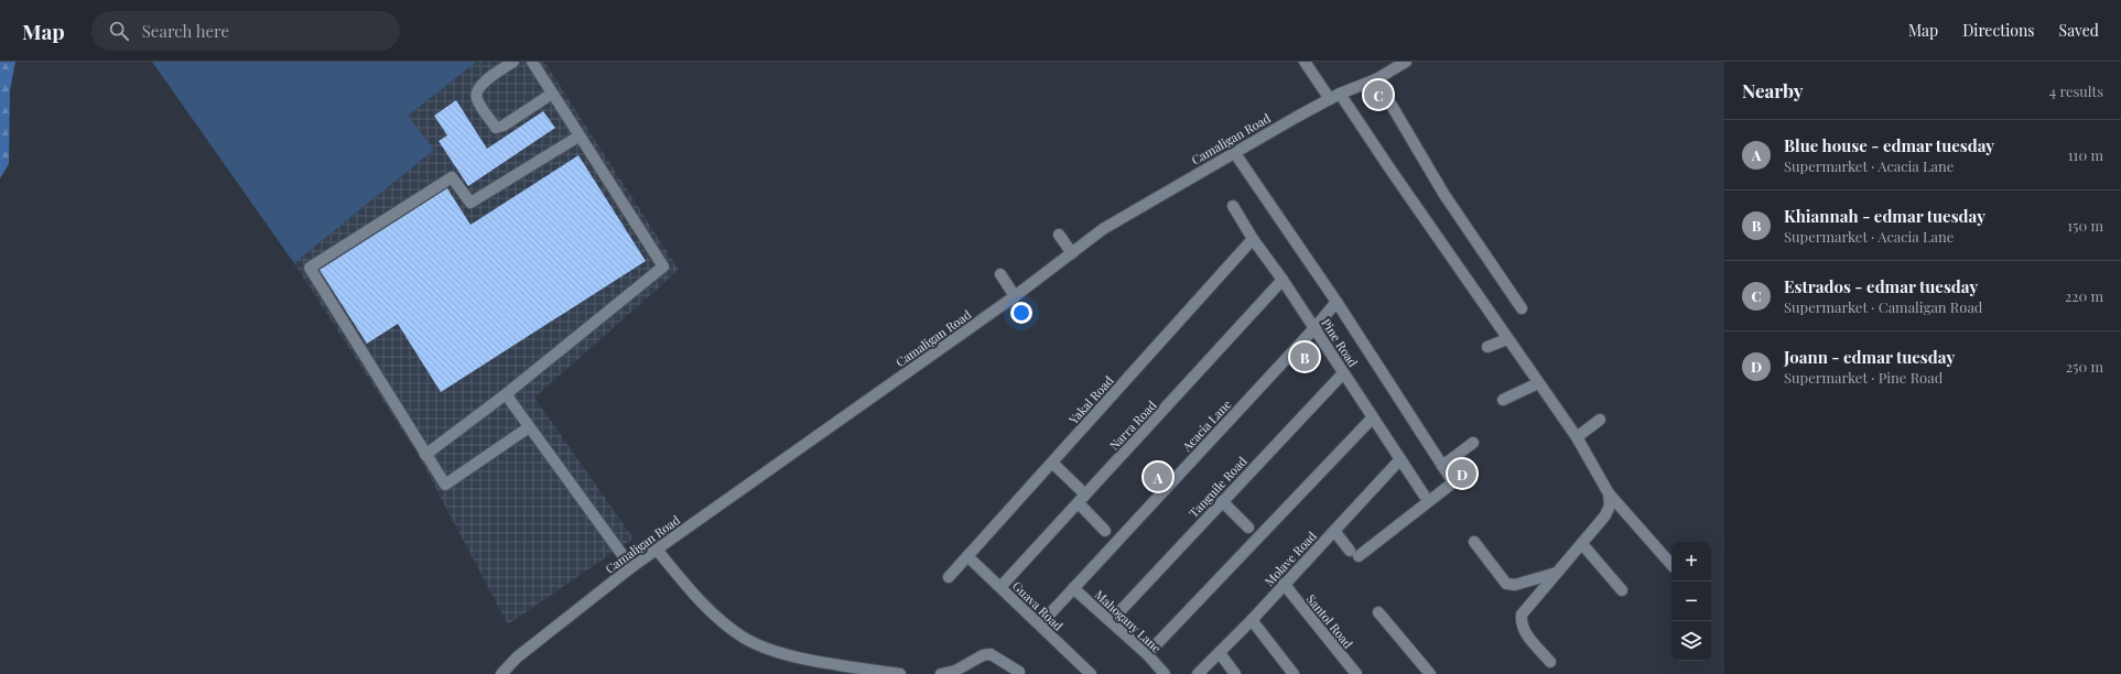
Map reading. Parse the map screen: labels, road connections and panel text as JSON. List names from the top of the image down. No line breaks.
{"streets":{"street":["Camaligan Road","Pine Road","Yakal Road","Narra Road","Acacia Lane","Tanguile Road","Molave Road","Guava Road","Mahogany Lane","Santol Road"]},"crossings":[["Pine Road","Yakal Road"],["Pine Road","Narra Road"],["Pine Road","Acacia Lane"],["Pine Road","Tanguile Road"],["Pine Road","Molave Road"],["Yakal Road","Guava Road"],["Narra Road","Guava Road"],["Acacia Lane","Guava Road"],["Acacia Lane","Mahogany Lane"],["Tanguile Road","Mahogany Lane"],["Molave Road","Santol Road"]],"page":{"header":"Map","search":"Search here","nav":["Map","Directions","Saved"],"heading":["Nearby","4 results"],"pins":["C","B","D","A"],"list":[{"mark":"A","name":"Blue house - edmar tuesday","note":"Supermarket · Acacia Lane","value":"110 m"},{"mark":"B","name":"Khiannah - edmar tuesday","note":"Supermarket · Acacia Lane","value":"150 m"},{"mark":"C","name":"Estrados - edmar tuesday","note":"Supermarket · Camaligan Road","value":"220 m"},{"mark":"D","name":"Joann - edmar tuesday","note":"Supermarket · Pine Road","value":"250 m"}],"map_buttons":["+","−"]}}
